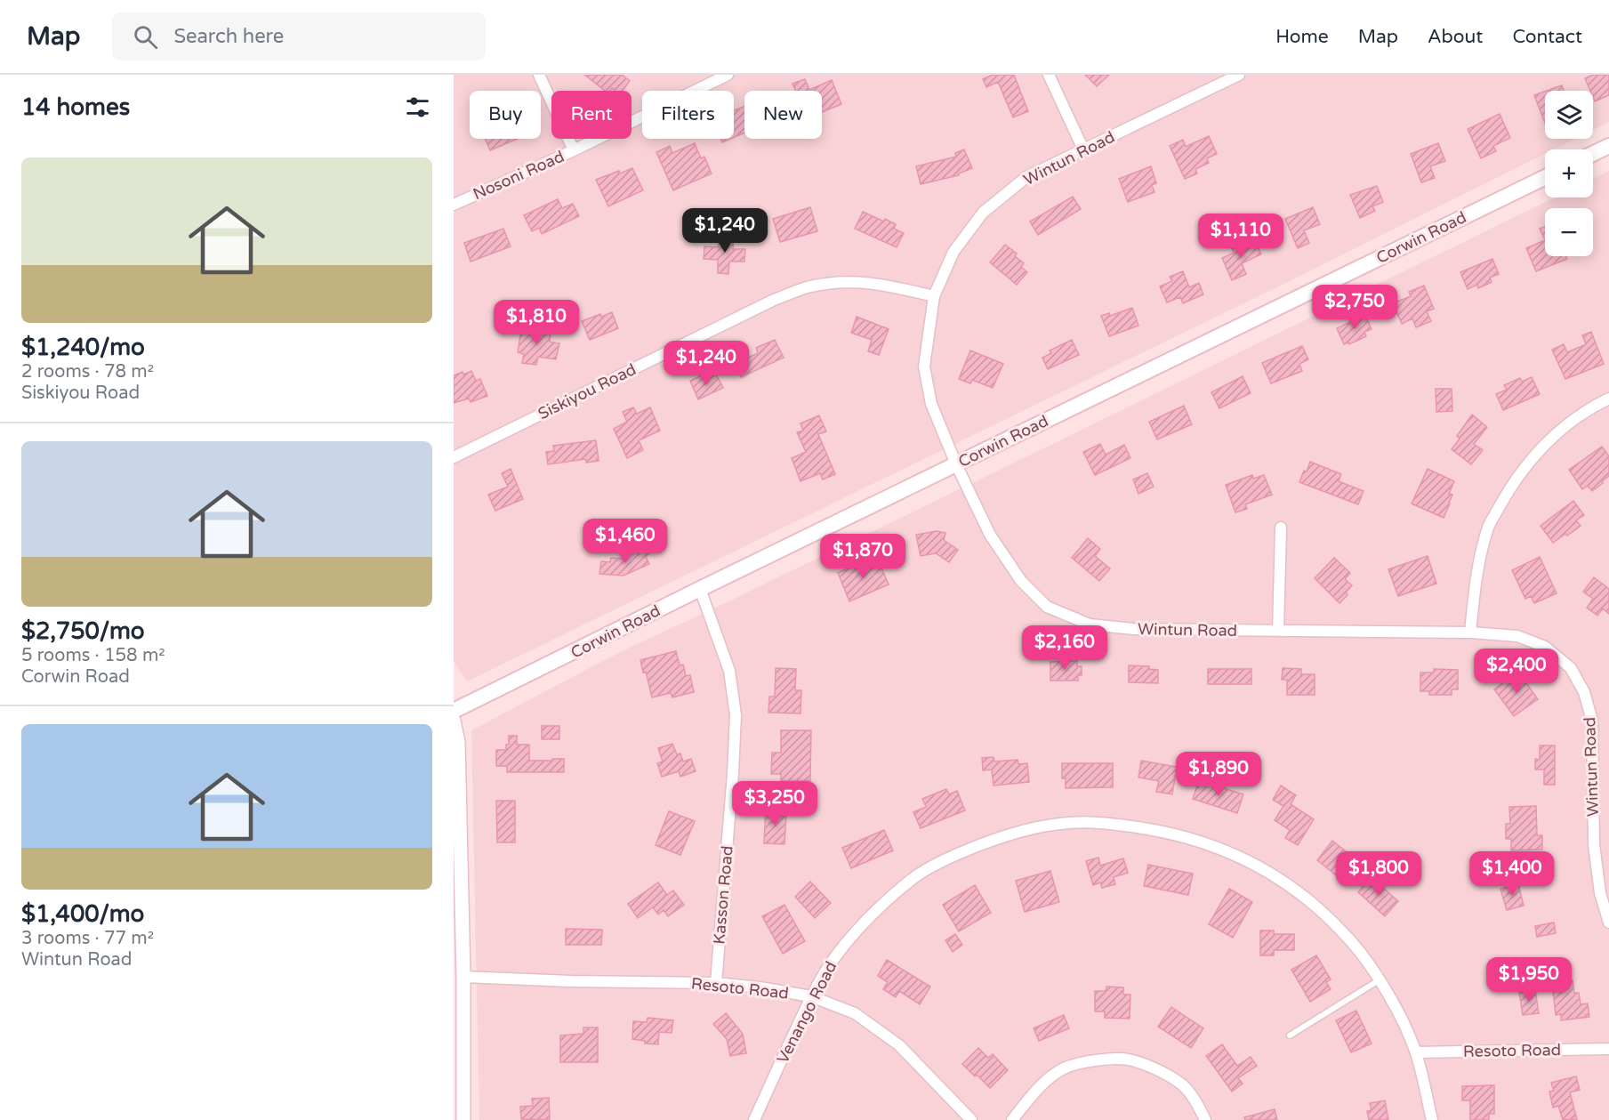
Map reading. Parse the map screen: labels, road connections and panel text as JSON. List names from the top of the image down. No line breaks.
{"streets":{"main road":["Corwin Road"],"street":["Wintun Road","Nosoni Road","Siskiyou Road","Kasson Road","Resoto Road","Venango Road"]},"crossings":[["Wintun Road","Corwin Road"],["Wintun Road","Siskiyou Road"],["Corwin Road","Kasson Road"],["Kasson Road","Resoto Road"],["Resoto Road","Venango Road"]],"page":{"header":"Map","search":"Search here","nav":["Home","Map","About","Contact"],"heading":"14 homes","map_buttons":["+","−"],"chip":["Buy","Rent","Filters","New"],"list":[{"name":"$1,240/mo","note":"2 rooms · 78 m² · Siskiyou Road"},{"name":"$2,750/mo","note":"5 rooms · 158 m² · Corwin Road"},{"name":"$1,400/mo","note":"3 rooms · 77 m² · Wintun Road"}],"price":["$1,240","$1,110","$2,750","$1,810","$1,240","$1,460","$1,870","$2,160","$2,400","$1,890","$3,250","$1,800","$1,400","$1,950"]}}
